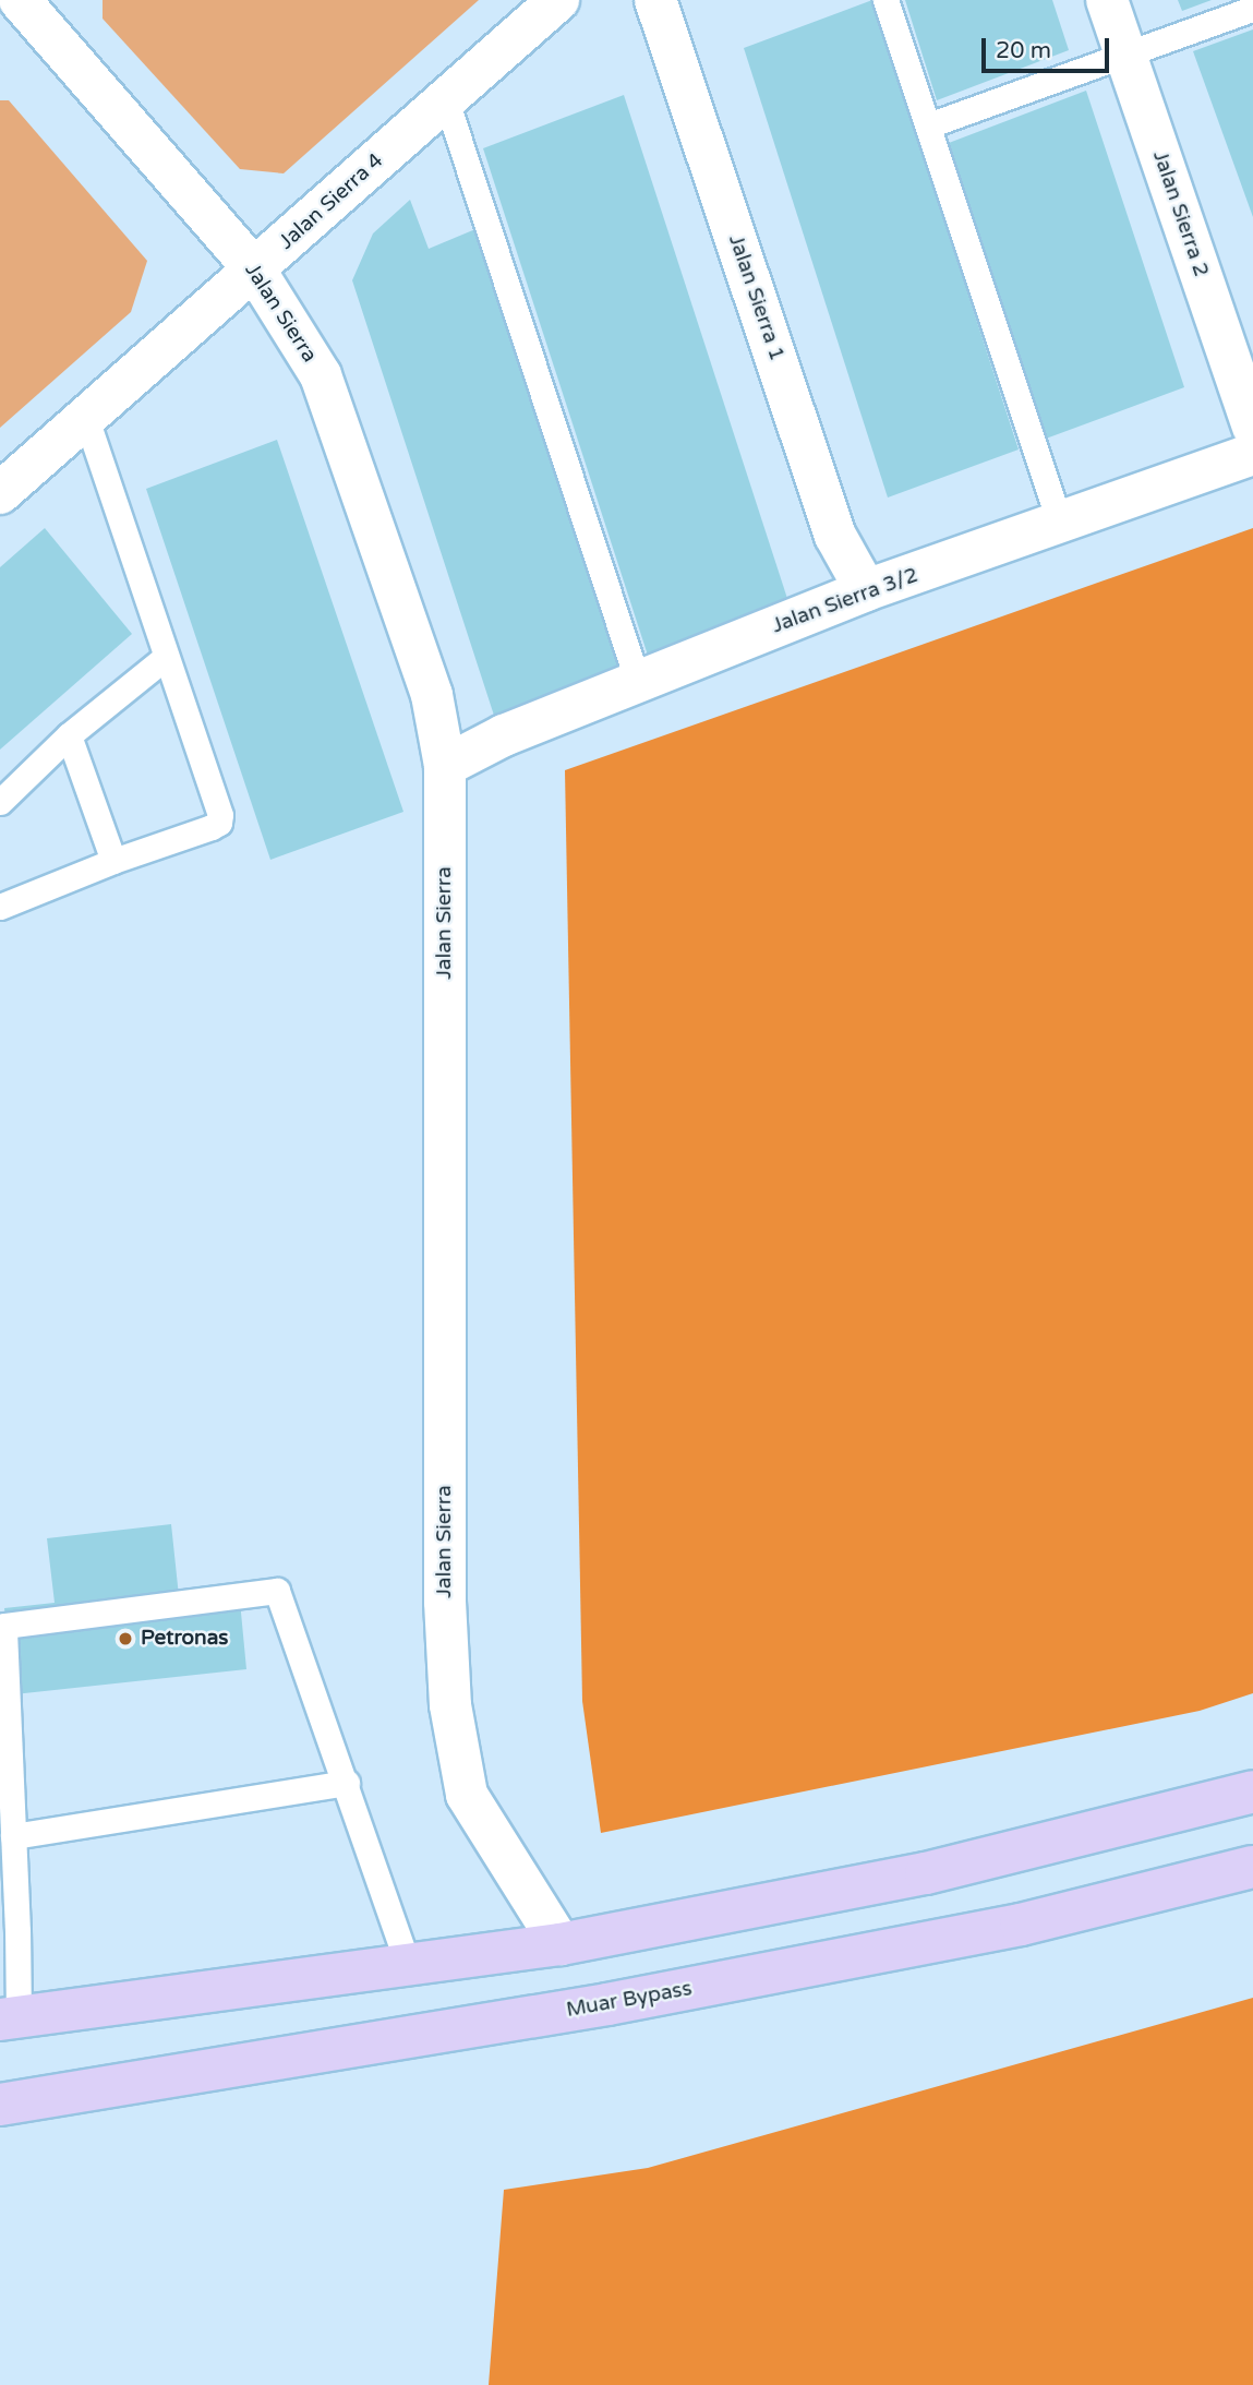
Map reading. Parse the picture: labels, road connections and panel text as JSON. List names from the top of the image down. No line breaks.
{"streets":{"highway":["Muar Bypass"],"street":["Jalan Sierra 4","Jalan Sierra 2","Jalan Sierra 1","Jalan Sierra","Jalan Sierra 3/2"]},"crossings":[["Jalan Sierra 4","Jalan Sierra"],["Jalan Sierra 1","Jalan Sierra 3/2"],["Jalan Sierra","Jalan Sierra 3/2"]],"places":["Petronas"],"scale_bar":"20 m"}
